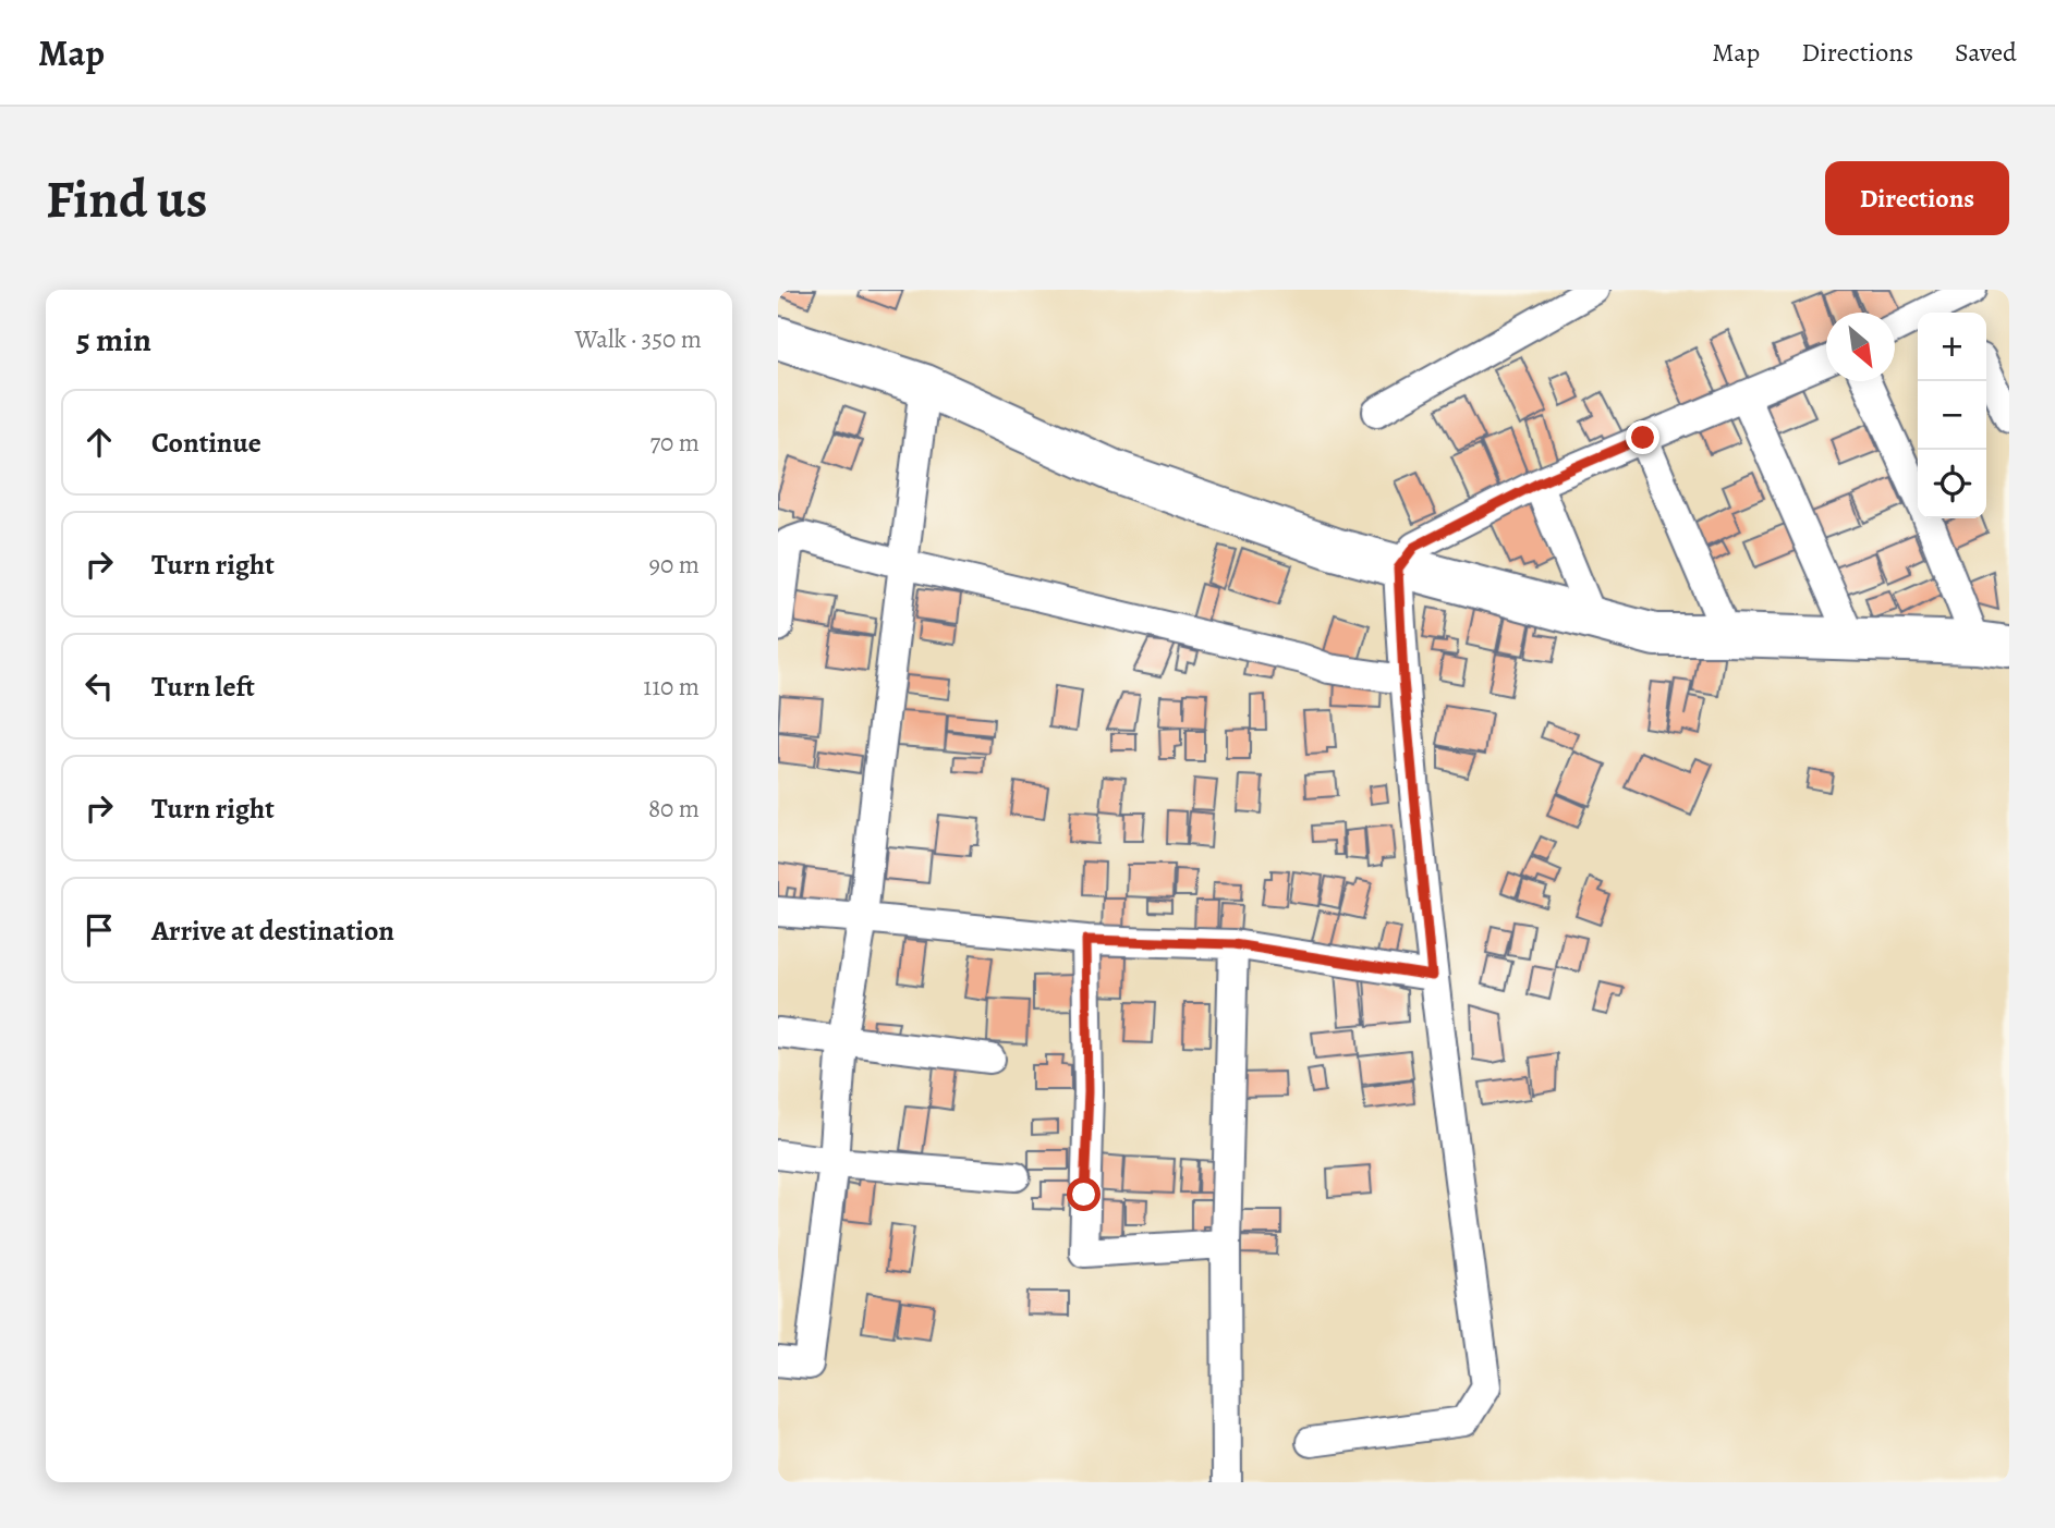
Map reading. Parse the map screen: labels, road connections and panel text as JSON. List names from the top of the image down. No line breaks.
{"north":"bottom right","page":{"header":"Map","nav":["Map","Directions","Saved"],"buttons":"Directions","title":"Find us","heading":["5 min","Walk · 350 m"],"map_buttons":["+","−"],"list":[["Continue","70 m"],["Turn right","90 m"],["Turn left","110 m"],["Turn right","80 m"],"Arrive at destination"]}}
